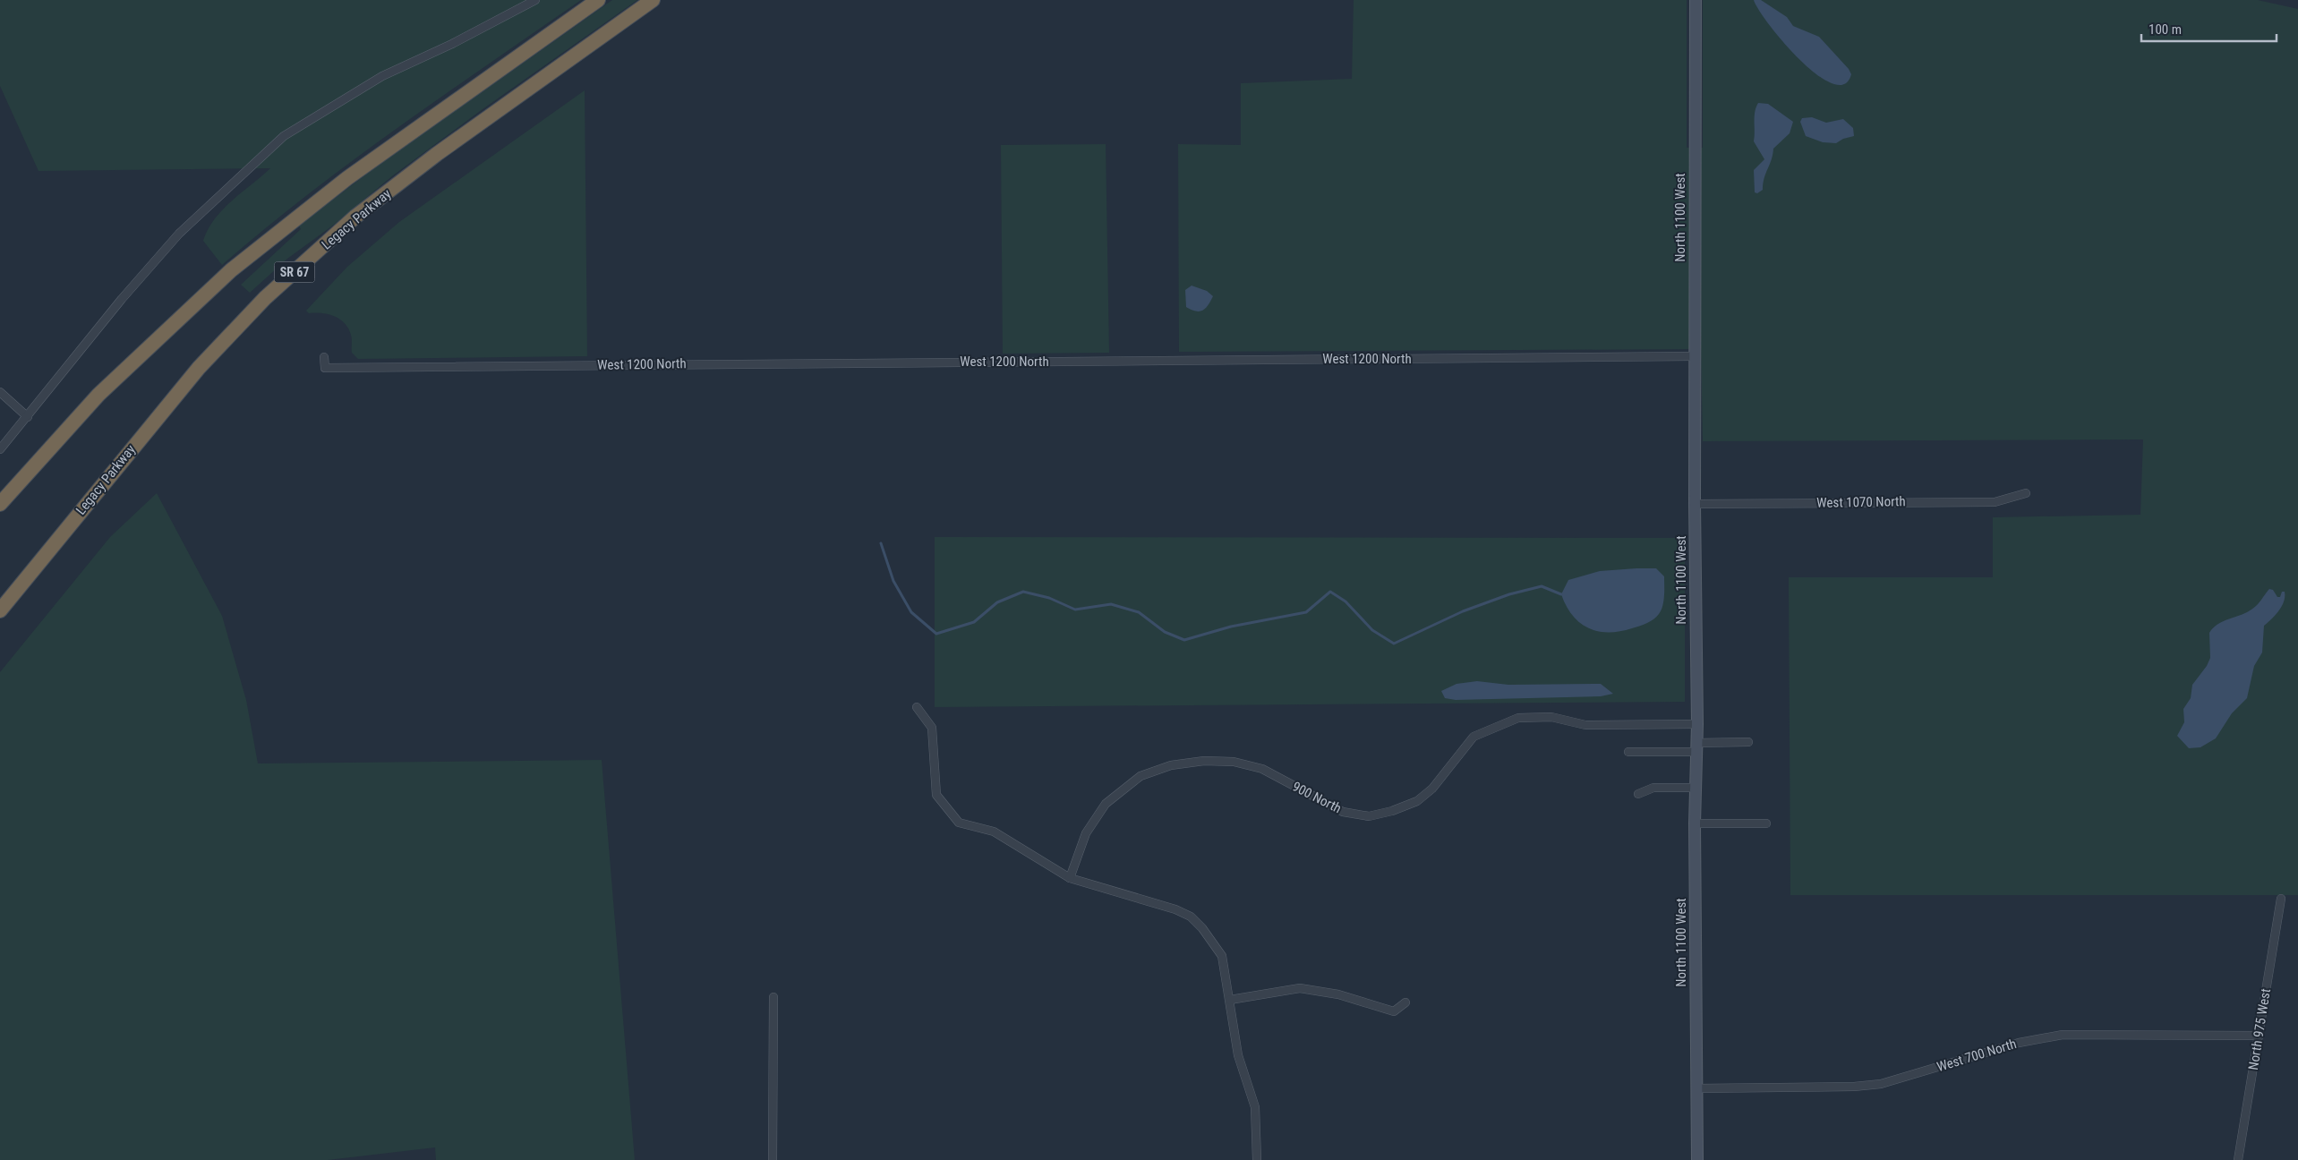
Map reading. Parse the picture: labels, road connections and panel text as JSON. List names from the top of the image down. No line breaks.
{"streets":{"highway":["Legacy Parkway","SR 67"],"street":["North 1100 West","West 1200 North","West 1070 North","900 North","North 975 West","West 700 North"]},"crossings":[["North 1100 West","West 1200 North"],["North 1100 West","West 1070 North"],["North 1100 West","900 North"],["North 1100 West","West 700 North"],["North 975 West","West 700 North"]],"scale_bar":"100 m"}
